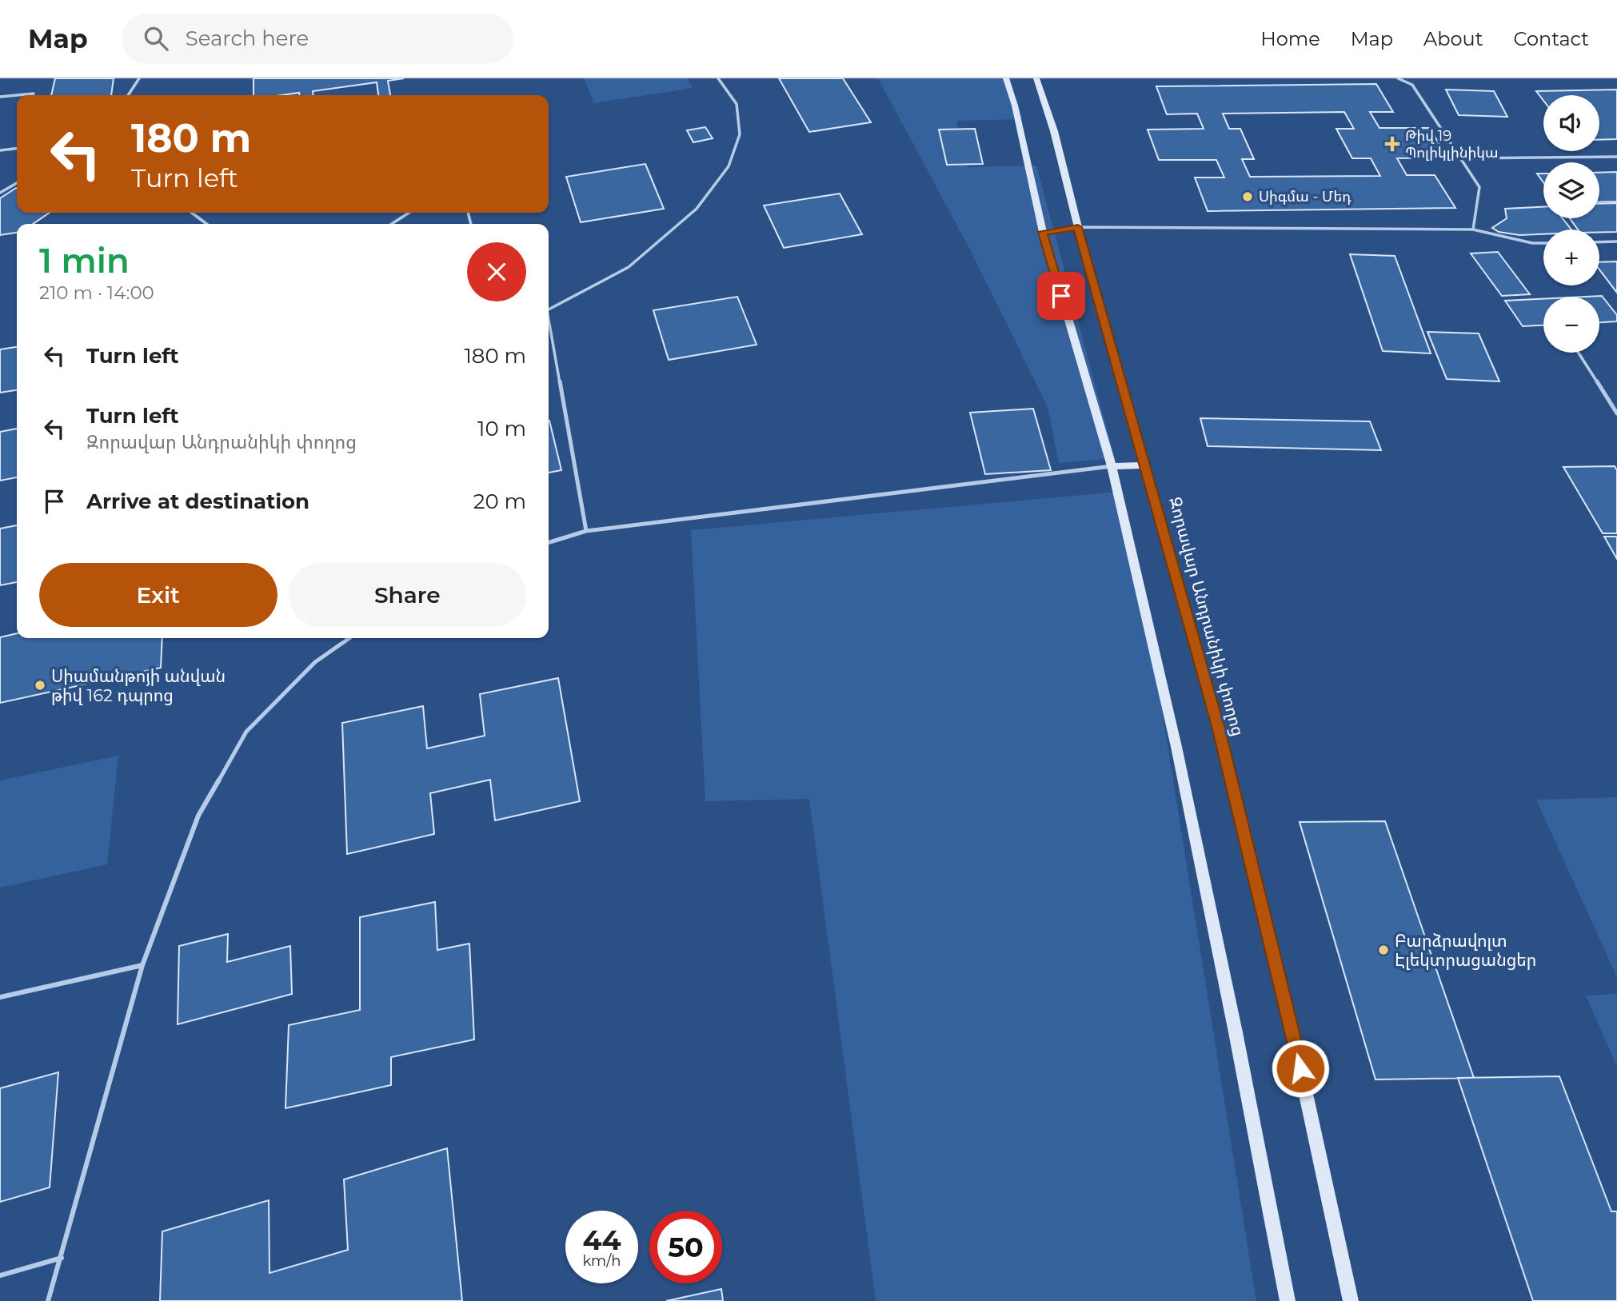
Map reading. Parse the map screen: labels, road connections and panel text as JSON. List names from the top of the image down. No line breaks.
{"streets":{"main road":["Զորավար Անդրանիկի փողոց"]},"places":{"health":["Թիվ 19 Պոլիկլինիկա"],"other":["Սիգմա - Մեդ","Սիամանթոյի անվան թիվ 162 դպրոց","Բարձրավոլտ Էլեկտրացանցեր"]},"page":{"header":"Map","search":"Search here","nav":["Home","Map","About","Contact"],"map_buttons":["+","−"],"turn":["180 m","Turn left"],"heading":["1 min","210 m · 14:00"],"list":[{"name":"Turn left","value":"180 m"},{"name":"Turn left","note":"Զորավար Անդրանիկի փողոց","value":"10 m"},{"name":"Arrive at destination","value":"20 m"}],"buttons":["Exit","Share"],"speed":"44 km/h","limit":"50"}}
